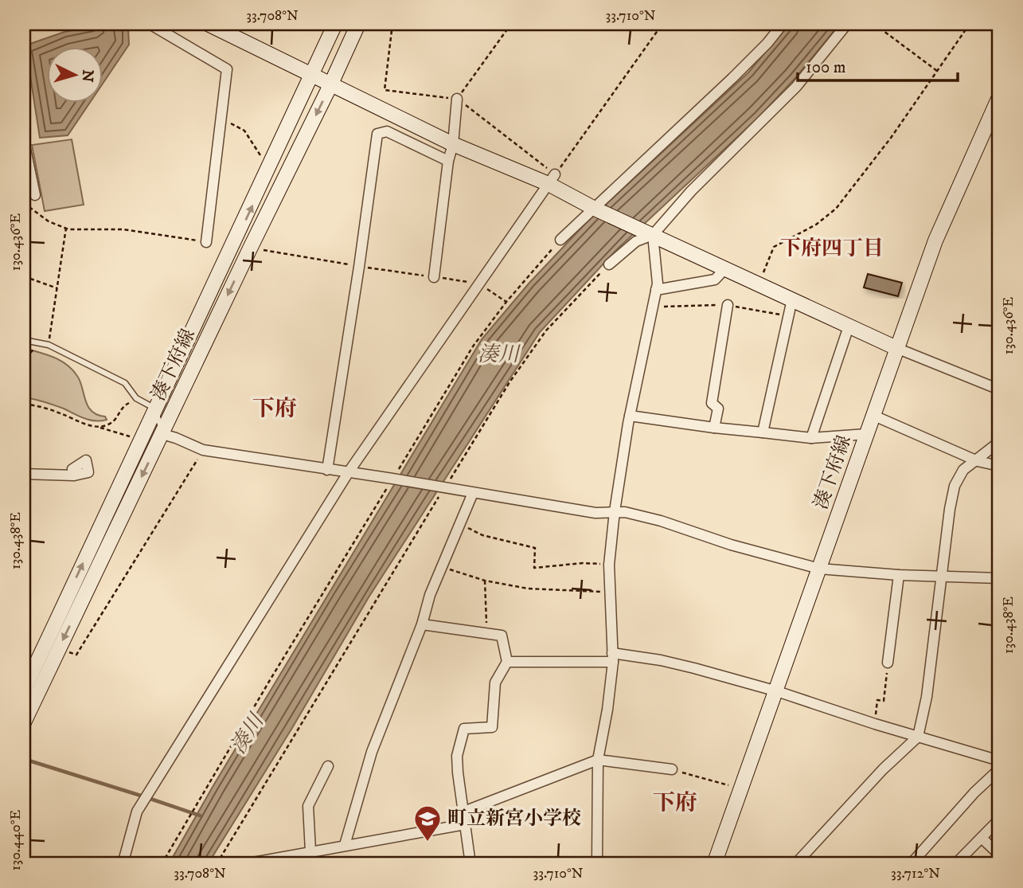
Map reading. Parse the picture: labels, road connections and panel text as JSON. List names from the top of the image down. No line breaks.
{"streets":{"main road":["湊下府線"]},"districts":["下府四丁目","下府","下府"],"water":["湊川"],"places":{"school or university":["町立新宮小学校"]},"scale_bar":"100 m","north":"right","coordinates":["33.708°N","33.710°N","130.436°E","130.438°E","130.440°E","33.712°N"]}
